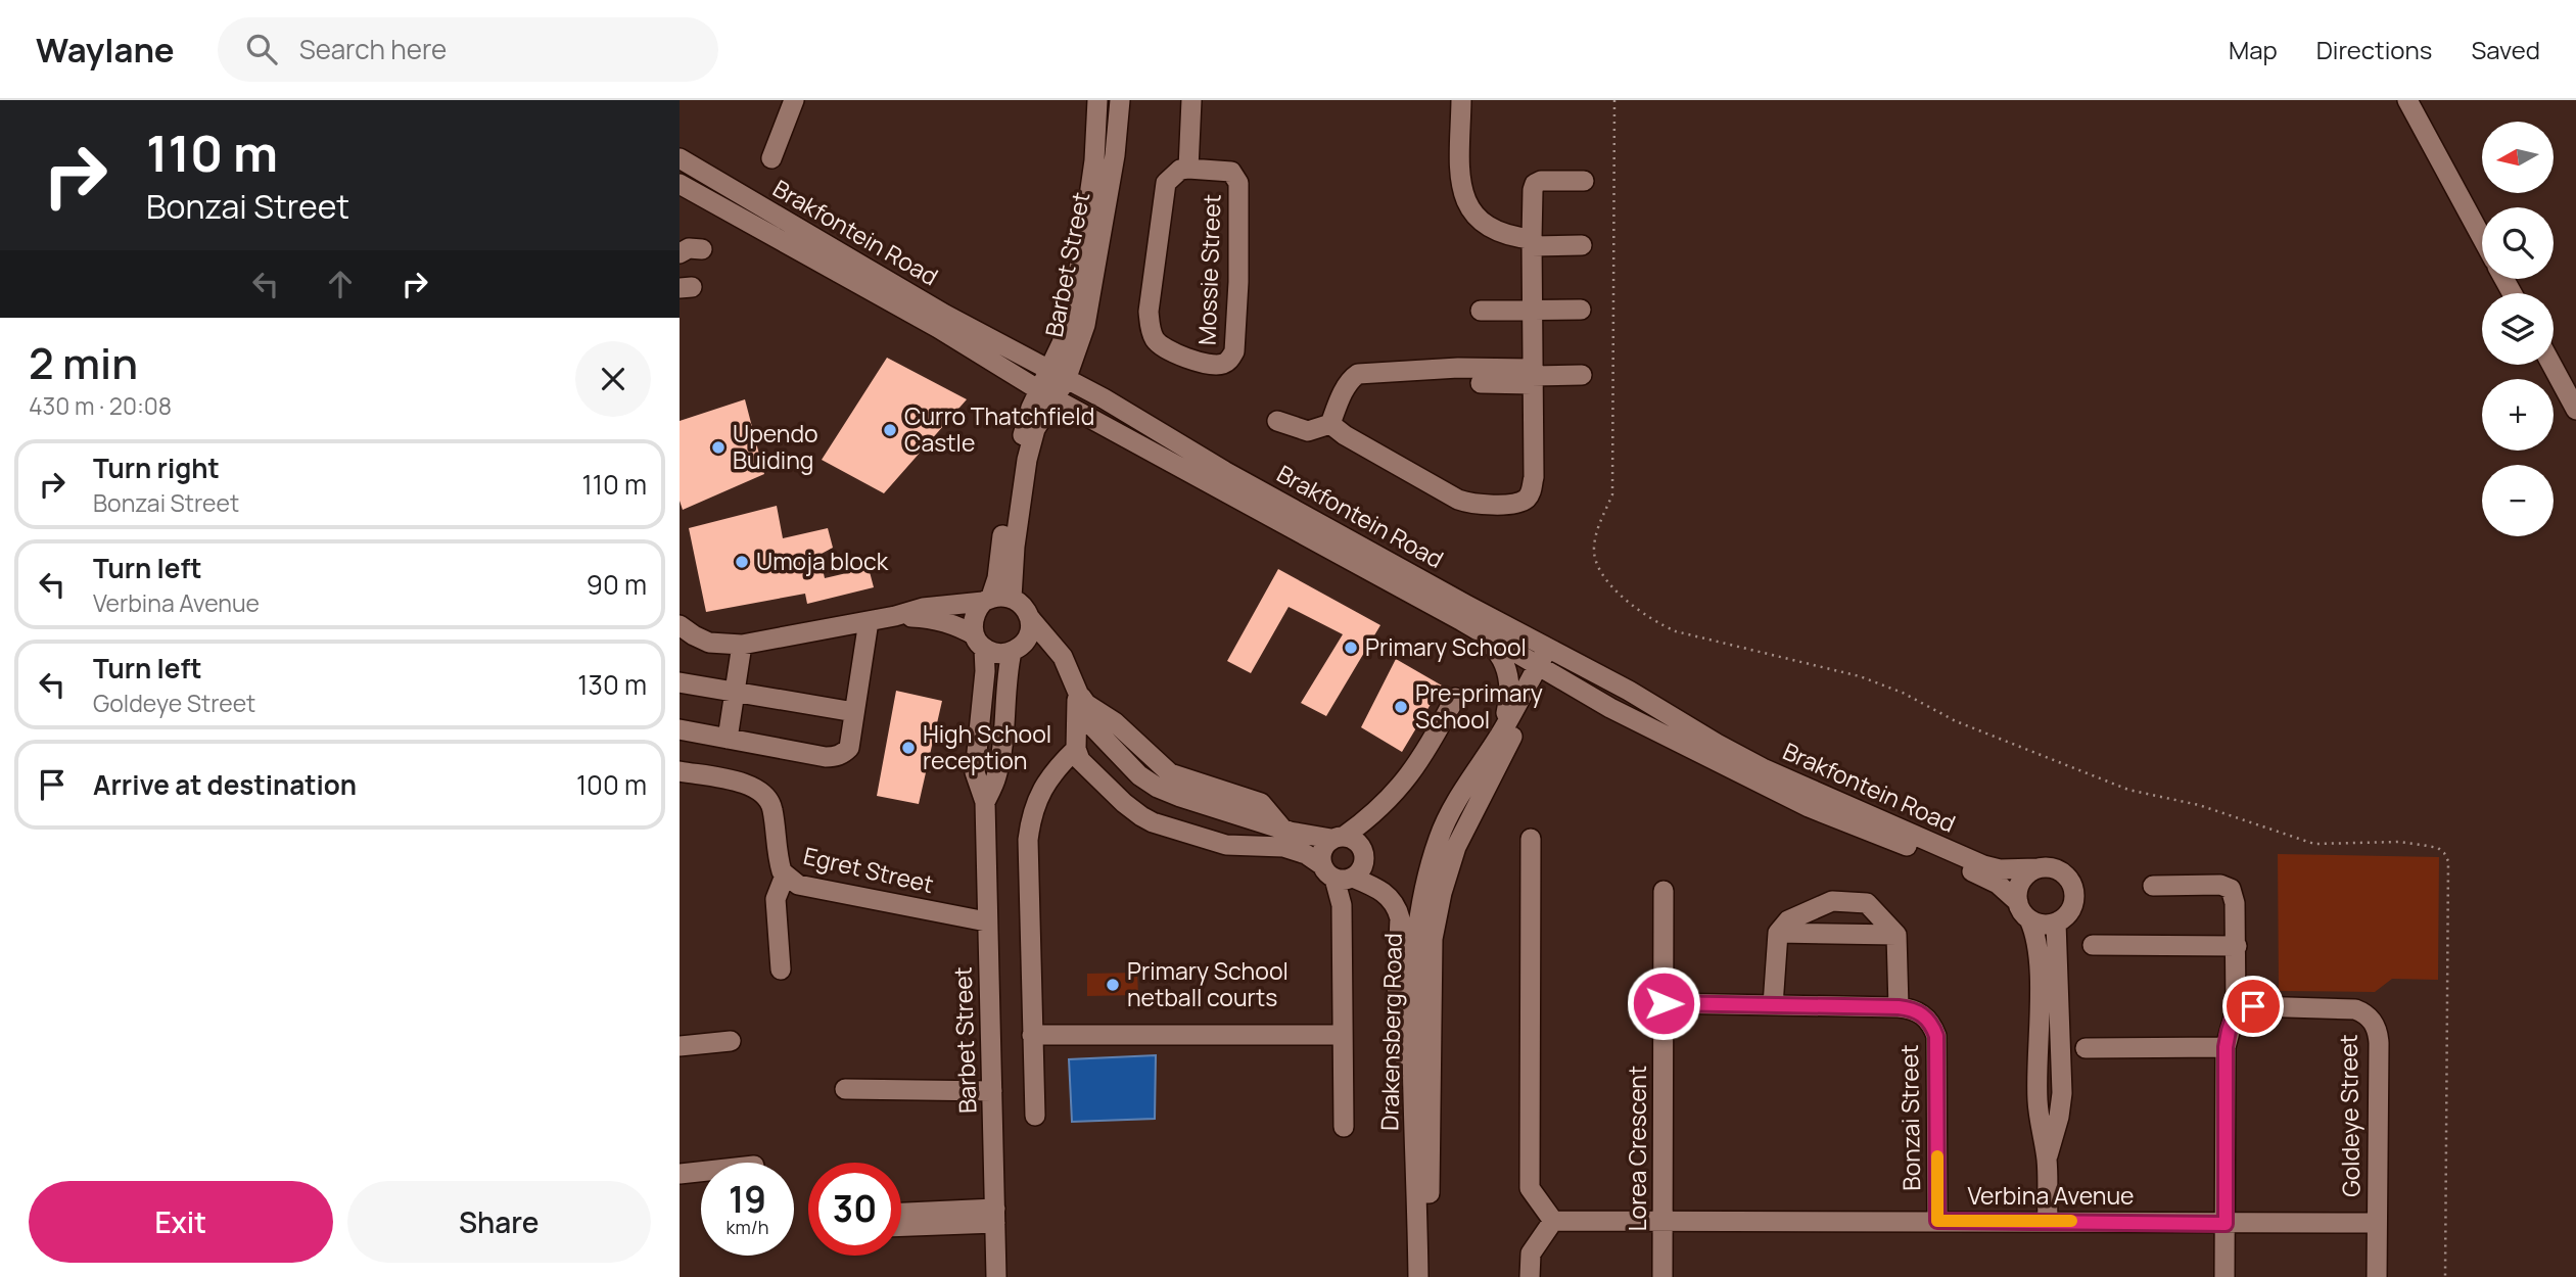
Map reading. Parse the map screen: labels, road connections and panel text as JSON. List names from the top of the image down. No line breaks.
{"streets":{"street":["Brakfontein Road","Barbet Street","Mossie Street","Egret Street","Drakensberg Road","Goldeye Street","Bonzai Street","Lorea Crescent","Verbina Avenue"]},"crossings":[["Brakfontein Road","Barbet Street"],["Brakfontein Road","Drakensberg Road"],["Barbet Street","Egret Street"],["Goldeye Street","Verbina Avenue"],["Bonzai Street","Verbina Avenue"],["Lorea Crescent","Verbina Avenue"]],"places":["Curro Thatchfield Castle","Upendo Buiding","Umoja block","Primary School","Pre-primary School","High School reception","Primary School netball courts"],"north":"left","page":{"header":"Waylane","search":"Search here","nav":["Map","Directions","Saved"],"turn":["110 m","Bonzai Street"],"map_buttons":["+","−"],"heading":["2 min","430 m · 20:08"],"list":[{"name":"Turn right","note":"Bonzai Street","value":"110 m"},{"name":"Turn left","note":"Verbina Avenue","value":"90 m"},{"name":"Turn left","note":"Goldeye Street","value":"130 m"},{"name":"Arrive at destination","value":"100 m"}],"speed":"19 km/h","limit":"30","buttons":["Exit","Share"]}}
